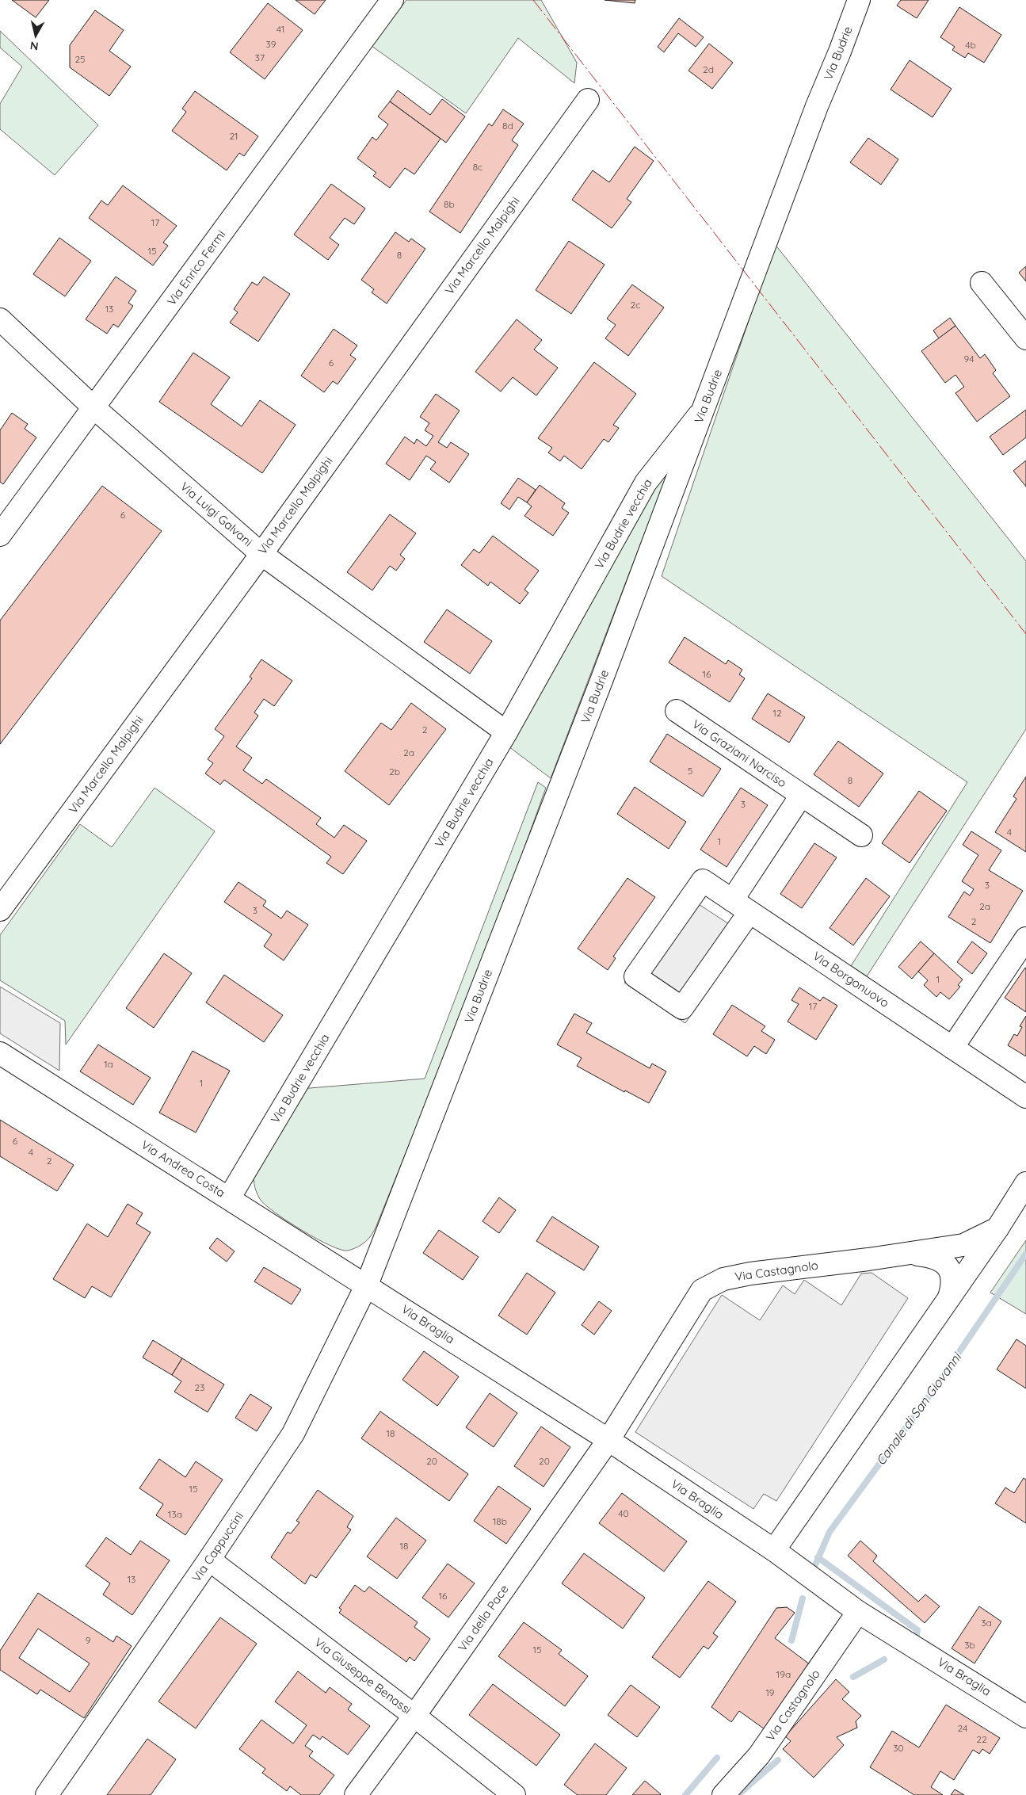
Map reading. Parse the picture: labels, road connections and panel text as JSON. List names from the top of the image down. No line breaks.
{"streets":{"street":["Via Budrie","Via Marcello Malpighi","Via Enrico Fermi","Via Luigi Galvani","Via Budrie vecchia","Via Graziani Narciso","Via Borgonuovo","Via Andrea Costa","Via Castagnolo","Via Braglia","Via Cappuccini","Via della Pace","Via Giuseppe Benassi"]},"crossings":[["Via Budrie","Via Budrie vecchia"],["Via Budrie","Via Andrea Costa"],["Via Budrie","Via Braglia"],["Via Budrie","Via Cappuccini"],["Via Marcello Malpighi","Via Luigi Galvani"],["Via Enrico Fermi","Via Luigi Galvani"],["Via Luigi Galvani","Via Budrie vecchia"],["Via Budrie vecchia","Via Andrea Costa"],["Via Andrea Costa","Via Braglia"],["Via Andrea Costa","Via Cappuccini"],["Via Castagnolo","Via Braglia"],["Via Castagnolo","Via della Pace"],["Via Braglia","Via Cappuccini"],["Via Braglia","Via della Pace"],["Via Cappuccini","Via Giuseppe Benassi"],["Via della Pace","Via Giuseppe Benassi"]],"water":["Canale di San Giovanni"],"house_numbers":["41","39","4b","37","25","2d","8d","21","8c","8b","17","15","8","2c","13","94","6","6","16","12","2","2a","5","2b","8","3","4","1","3","2a","3","2","1","17","1a","1","6","4","2","23","18","20","20","15","40","13a","18b","18","13","16","3a","9","3b","15","19a","19","24","22","30"],"north":"bottom"}
